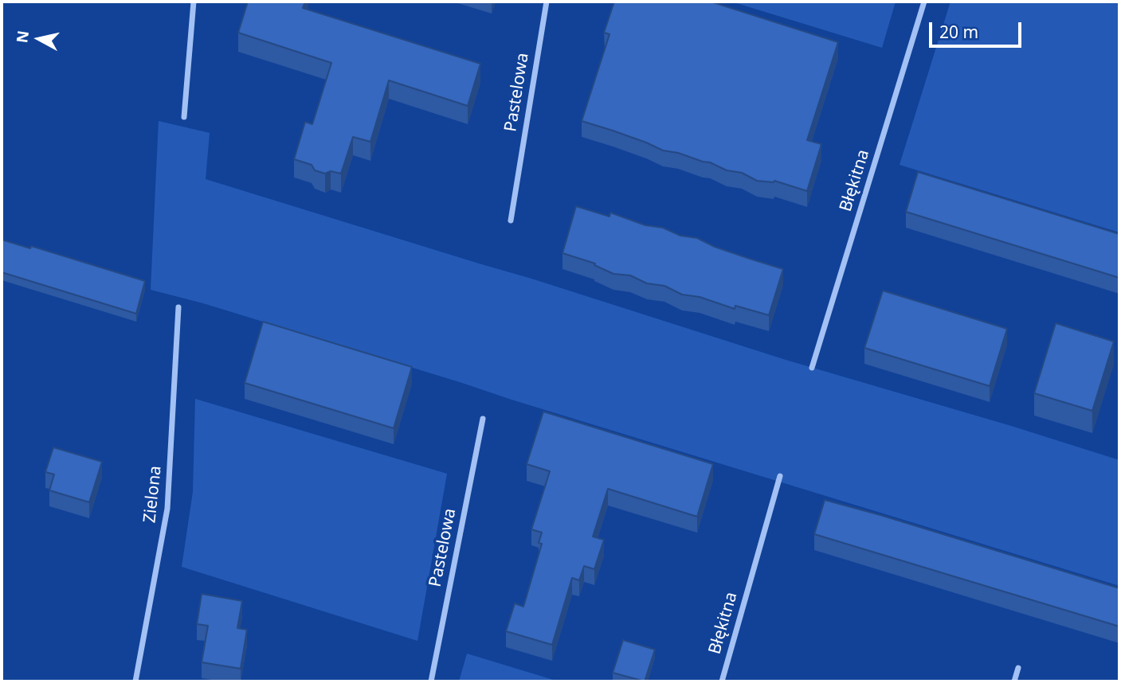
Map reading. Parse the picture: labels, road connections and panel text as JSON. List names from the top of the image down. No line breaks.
{"streets":{"street":["Pastelowa","Błękitna","Zielona"]},"scale_bar":"20 m","north":"left"}
